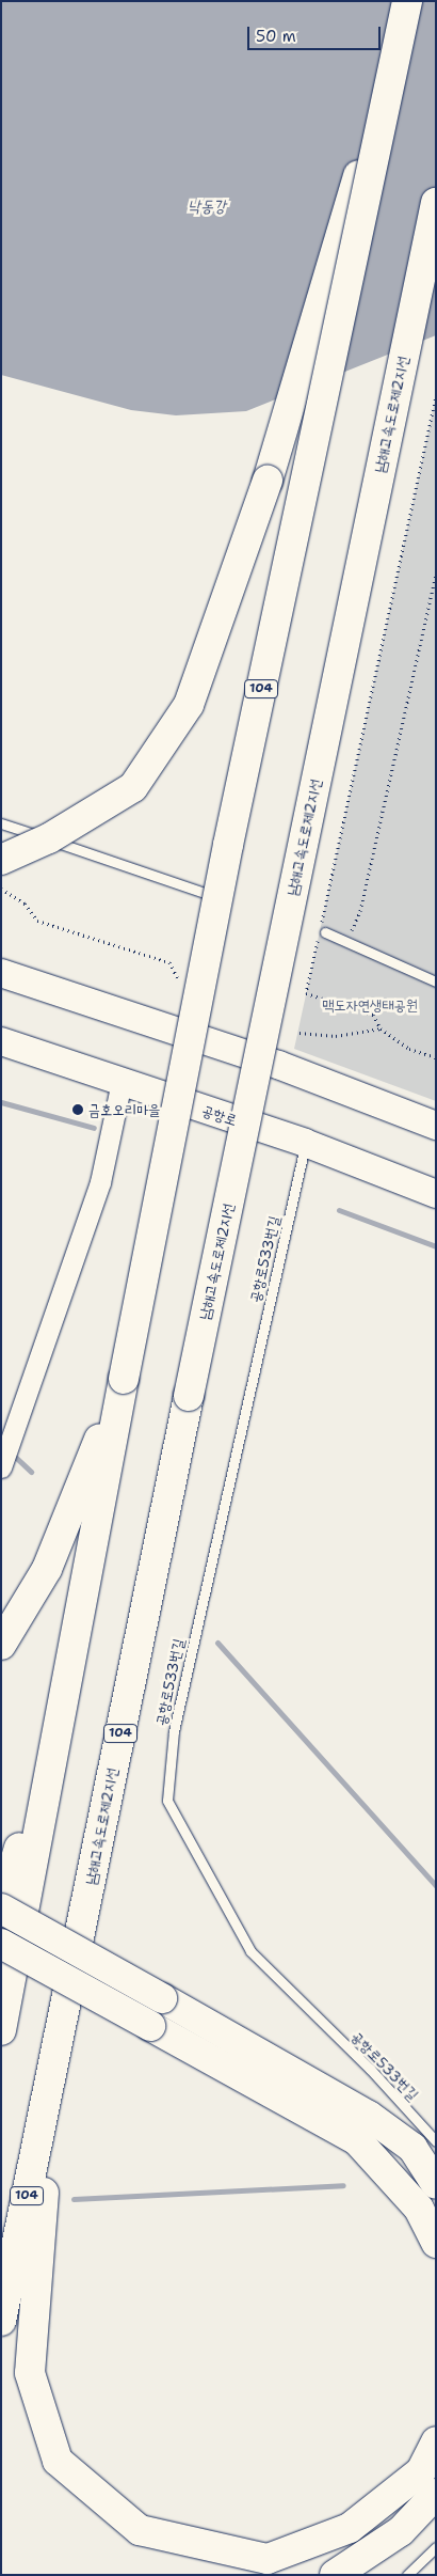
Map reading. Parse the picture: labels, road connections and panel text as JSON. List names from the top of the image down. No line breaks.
{"streets":{"highway":["남해고속도로제2지선","104"],"main road":["공항로"],"lane":["공항로533번길"]},"crossings":[["공항로","공항로533번길"]],"water":["낙동강"],"parks":["맥도자연생태공원"],"places":["금호오리마을"],"scale_bar":"50 m"}
